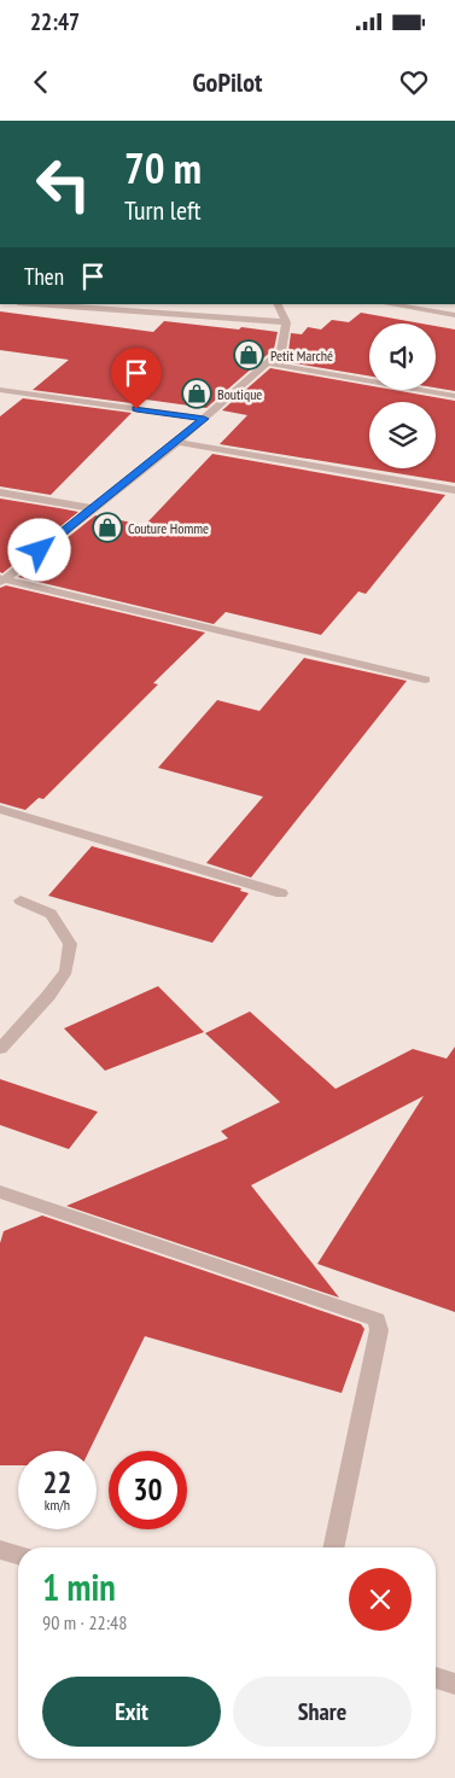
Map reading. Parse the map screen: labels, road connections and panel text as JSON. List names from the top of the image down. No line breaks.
{"places":{"shop":["Petit Marché","Boutique","Couture Homme"]},"page":{"status":"22:47","header":"GoPilot","turn":["70 m","Turn left"],"then":"Then","speed":"22 km/h","limit":"30","heading":["1 min","90 m · 22:48"],"buttons":["Exit","Share"]}}
